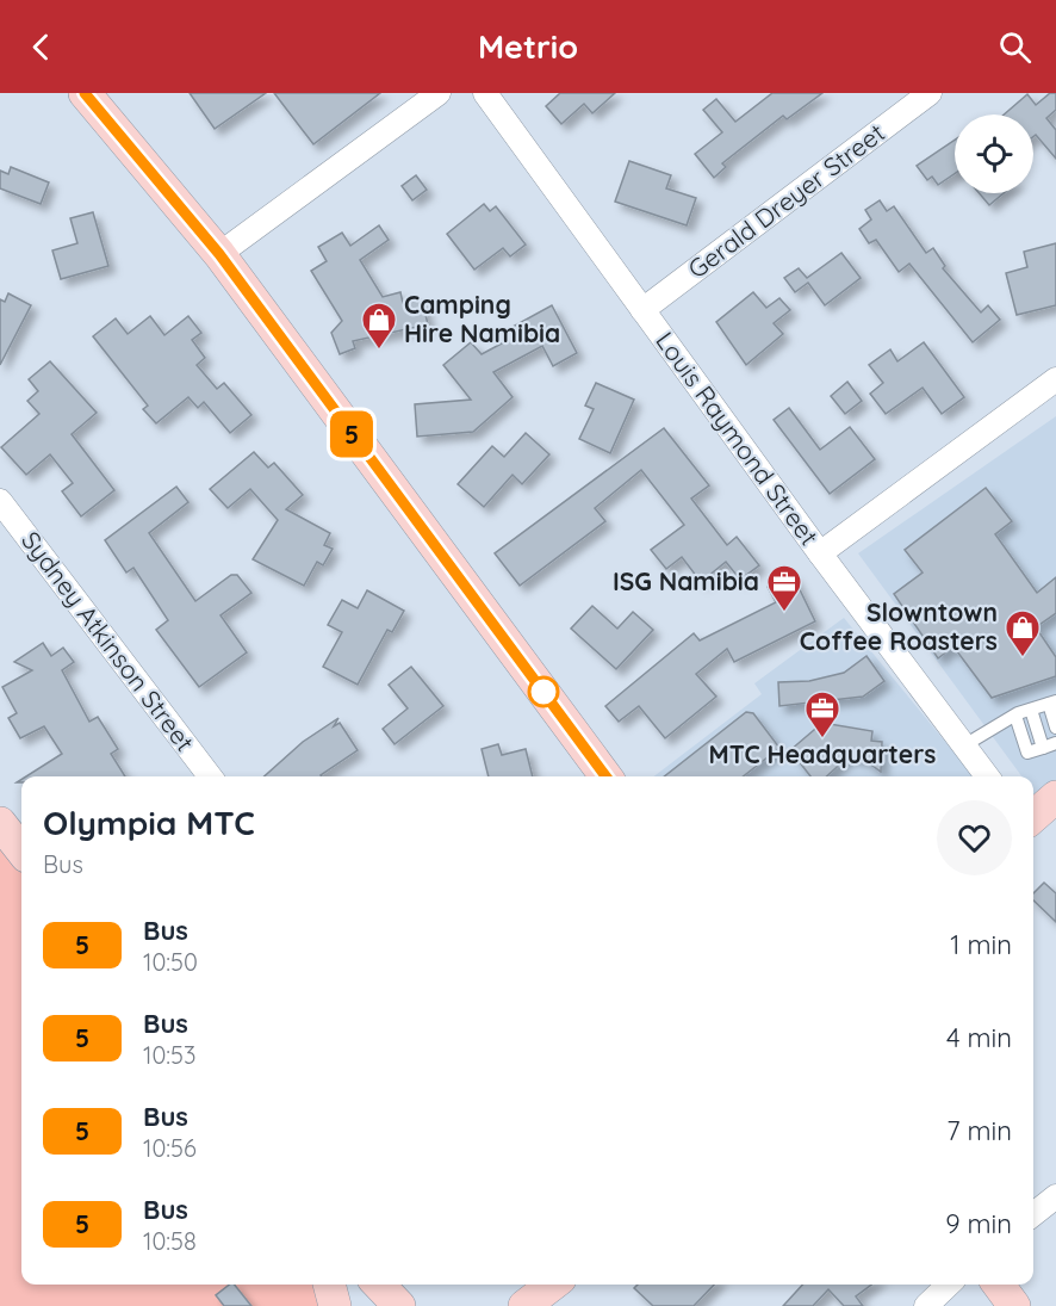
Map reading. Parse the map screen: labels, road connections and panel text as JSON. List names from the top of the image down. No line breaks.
{"streets":{"street":["Gerald Dreyer Street","Louis Raymond Street","Sydney Atkinson Street"]},"crossings":[["Gerald Dreyer Street","Louis Raymond Street"]],"places":{"shop":["Camping Hire Namibia","Slowntown Coffee Roasters"],"office":["ISG Namibia","MTC Headquarters"]},"lines":["bus line 5"],"page":{"header":"Metrio","on_map":"5","heading":["Olympia MTC","Bus"],"list":[{"mark":"5","name":"Bus","note":"10:50","value":"1 min"},{"mark":"5","name":"Bus","note":"10:53","value":"4 min"},{"mark":"5","name":"Bus","note":"10:56","value":"7 min"},{"mark":"5","name":"Bus","note":"10:58","value":"9 min"}]}}
